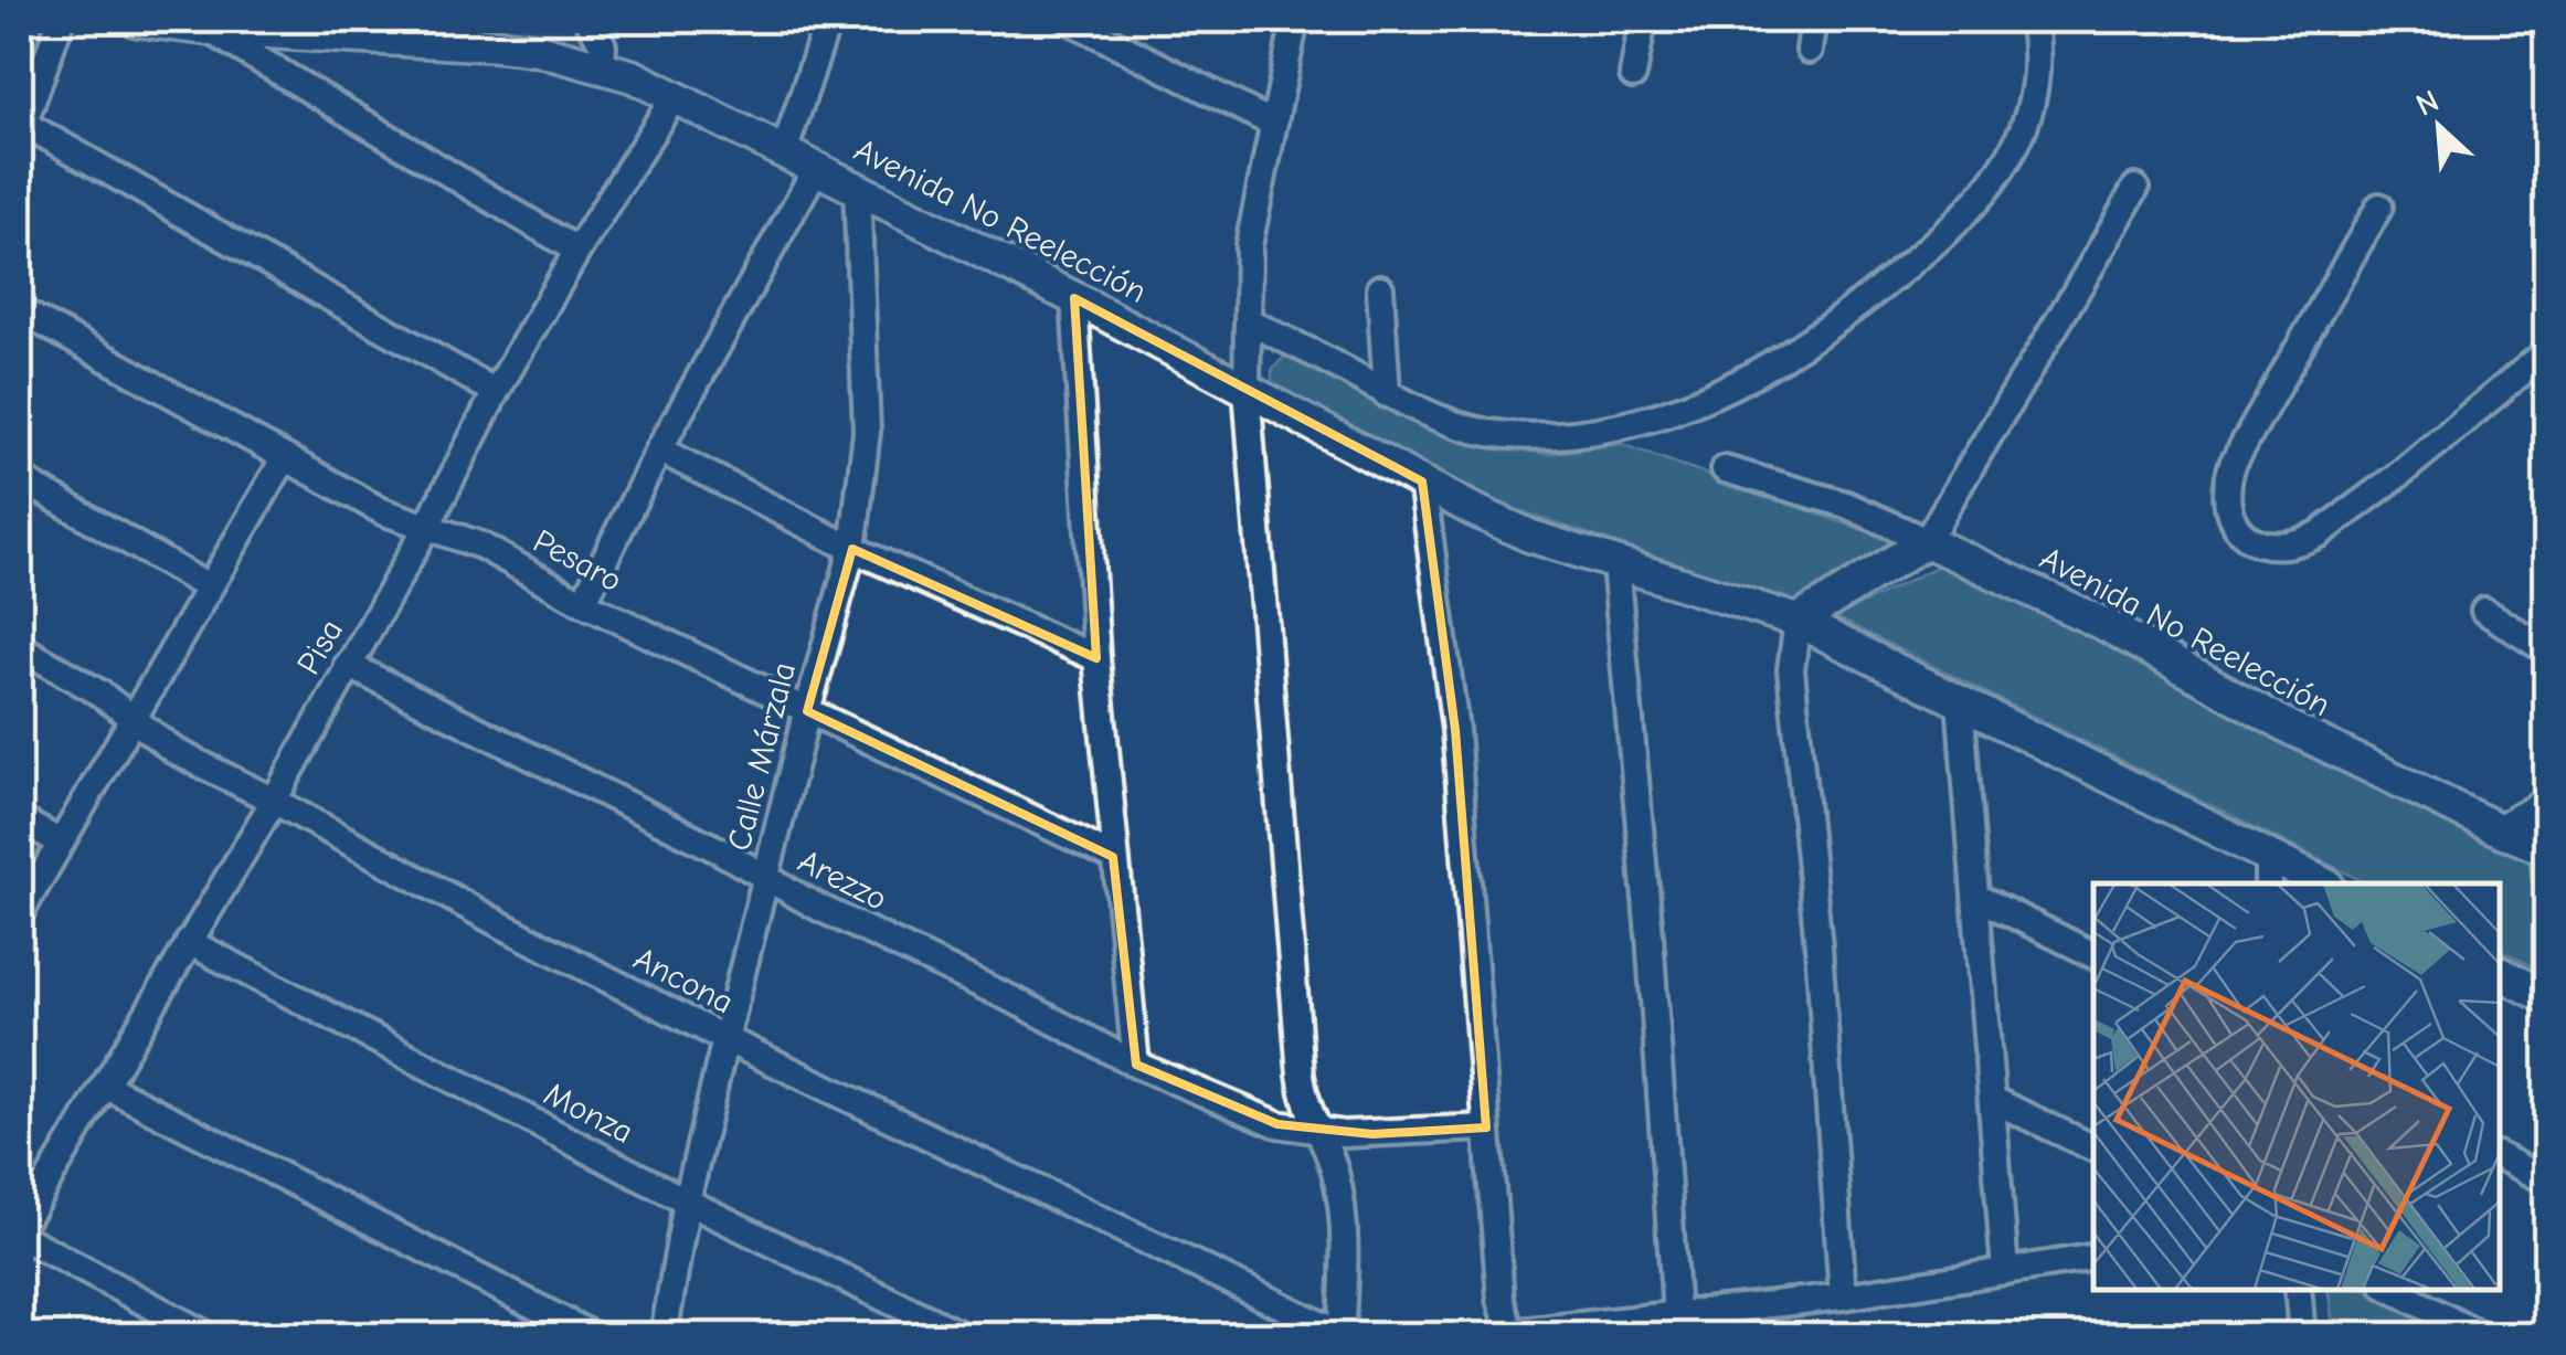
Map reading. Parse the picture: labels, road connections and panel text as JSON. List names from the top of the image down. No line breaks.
{"streets":{"street":["Avenida No Reelección","Pesaro","Pisa","Calle Márzala","Arezzo","Ancona","Monza"]},"crossings":[["Avenida No Reelección","Pisa"],["Avenida No Reelección","Calle Márzala"],["Pesaro","Pisa"],["Pesaro","Calle Márzala"],["Pisa","Arezzo"],["Pisa","Ancona"],["Pisa","Monza"],["Calle Márzala","Arezzo"],["Calle Márzala","Ancona"],["Calle Márzala","Monza"]],"north":"top left"}
